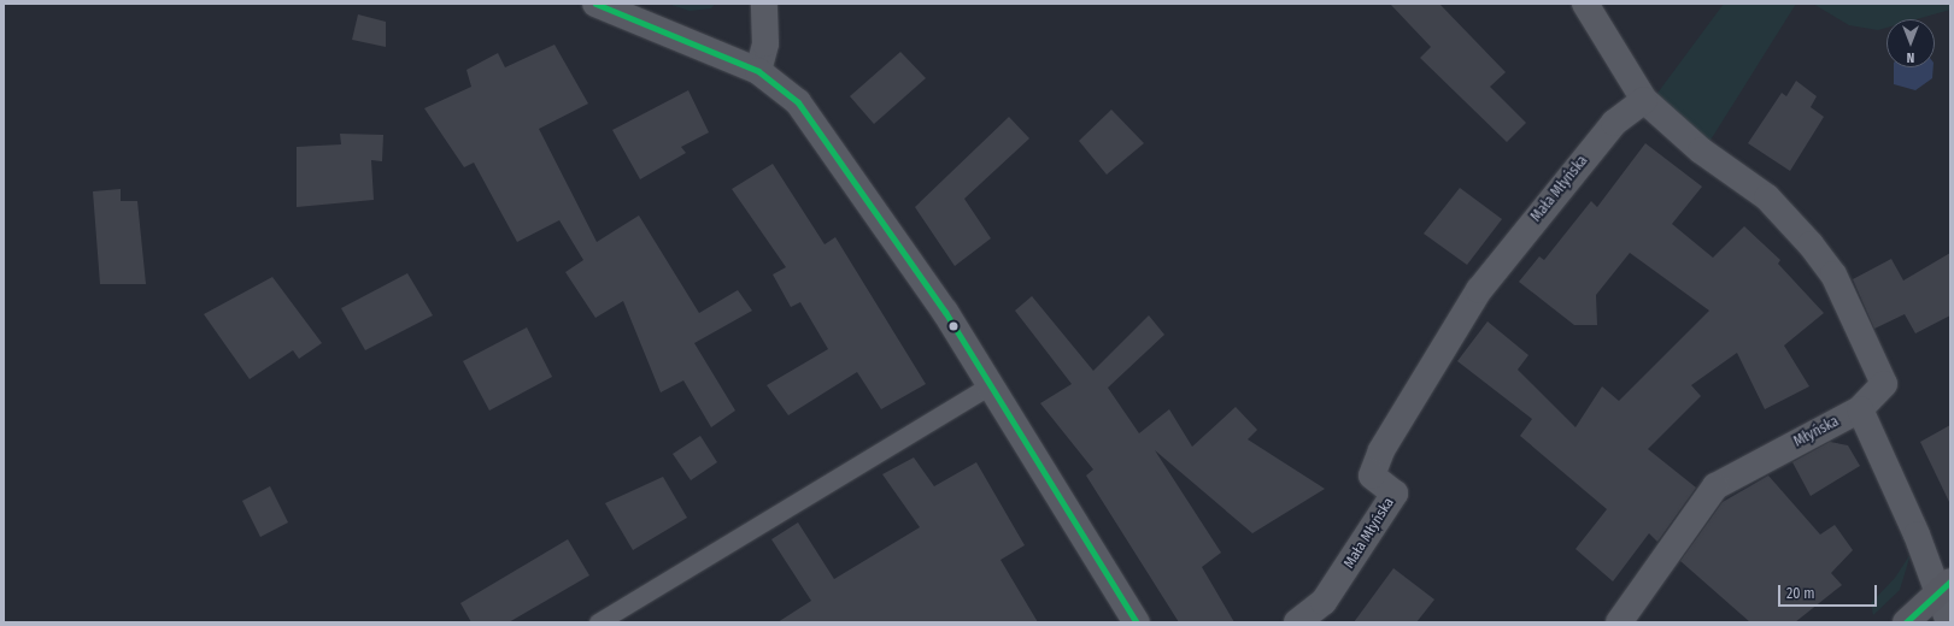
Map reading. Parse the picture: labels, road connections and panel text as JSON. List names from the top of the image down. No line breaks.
{"streets":{"street":["Mała Młyńska","Młyńska"]},"scale_bar":"20 m","north":"bottom"}
